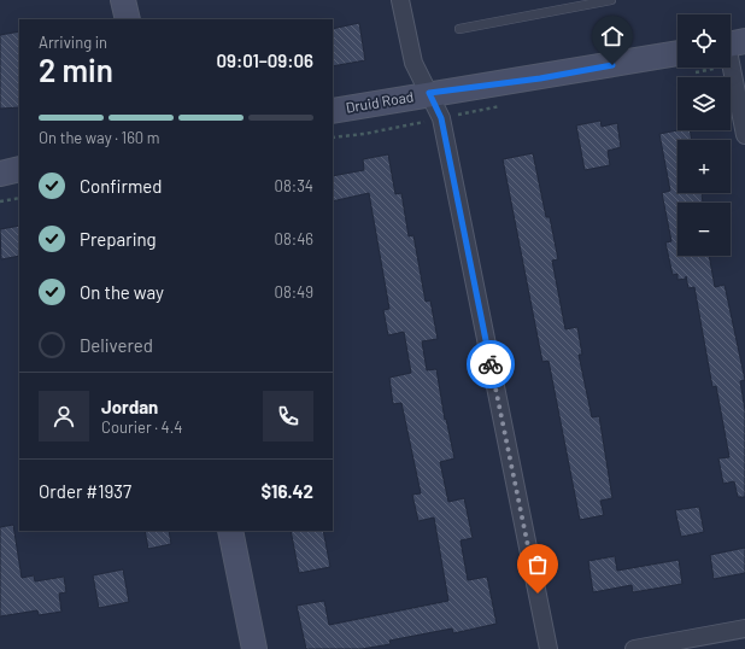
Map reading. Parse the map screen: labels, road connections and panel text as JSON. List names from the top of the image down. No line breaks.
{"streets":{"street":["Druid Road"]},"page":{"map_buttons":["+","−"],"heading":["2 min","Arriving in","09:01–09:06"],"panel":["Jordan","Courier · 4.4","Order #1937","$16.42"],"bar":"On the way · 160 m","list":[["Confirmed","08:34"],["Preparing","08:46"],["On the way","08:49"],"Delivered"]}}
